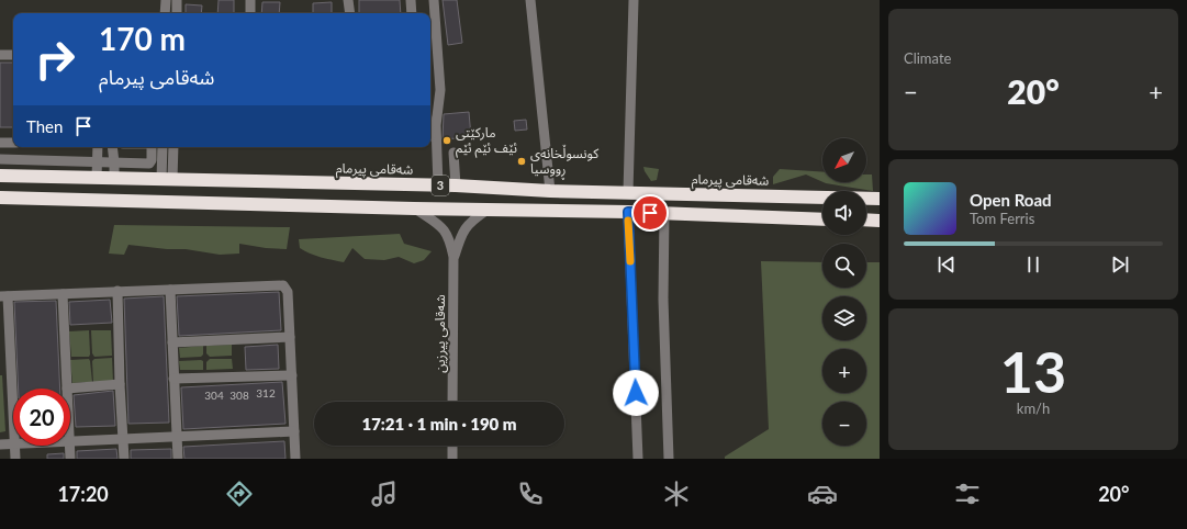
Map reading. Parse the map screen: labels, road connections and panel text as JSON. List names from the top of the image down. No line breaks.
{"streets":{"highway":["شەقامی پیرمام","3"],"street":["شەقامی پیرزین"]},"places":["مارکێتی ئێف ئێم ئێم","کونسوڵخانەی ڕووسیا"],"house_numbers":["312","304","308"],"north":"bottom left","page":{"tile":["Climate",["13","km/h"]],"turn":["170 m","شەقامی پیرمام"],"heat":["−","20°","+"],"then":"Then","map_buttons":["+","−"],"song":["Open Road","Tom Ferris"],"limit":"20","trip":"17:21 · 1 min · 190 m","tabs":["17:20","20°"]}}
